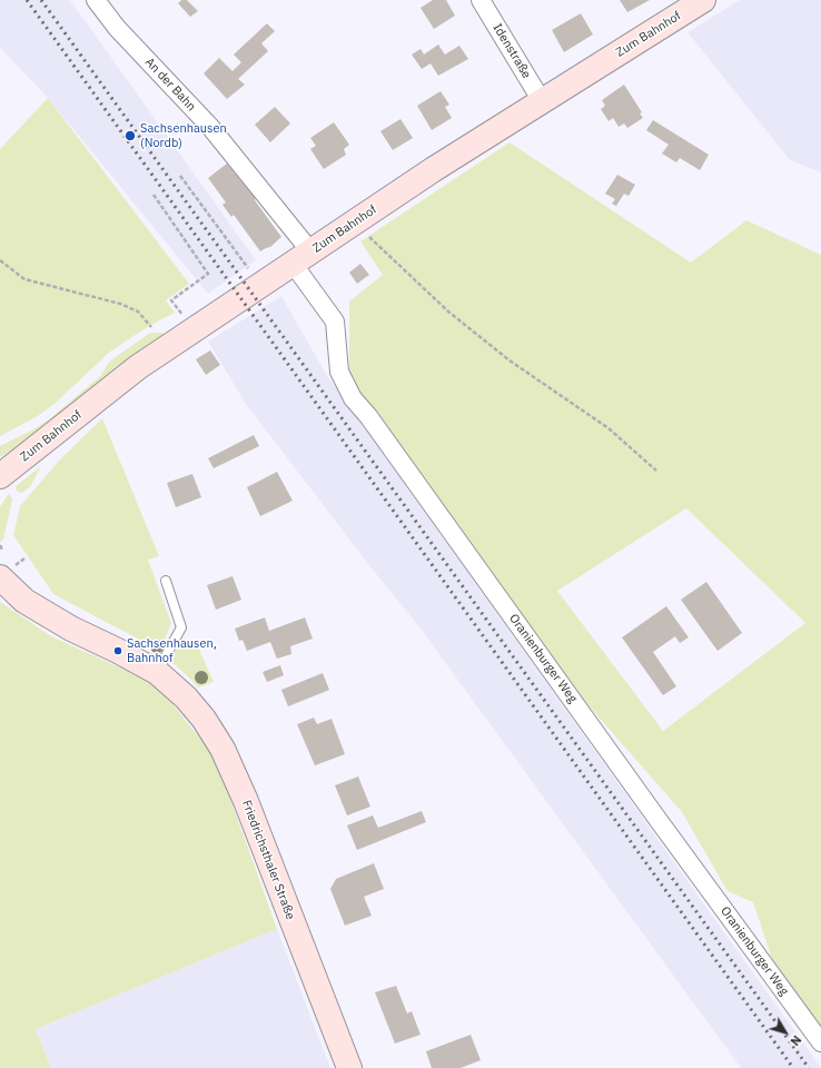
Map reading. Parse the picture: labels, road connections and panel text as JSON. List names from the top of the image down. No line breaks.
{"streets":{"street":["Zum Bahnhof","Idenstraße","An der Bahn","Oranienburger Weg","Friedrichsthaler Straße"]},"crossings":[["Zum Bahnhof","Idenstraße"],["Zum Bahnhof","An der Bahn"],["Zum Bahnhof","Oranienburger Weg"],["An der Bahn","Oranienburger Weg"]],"places":["Sachsenhausen (Nordb)","Sachsenhausen, Bahnhof"],"north":"bottom right"}
